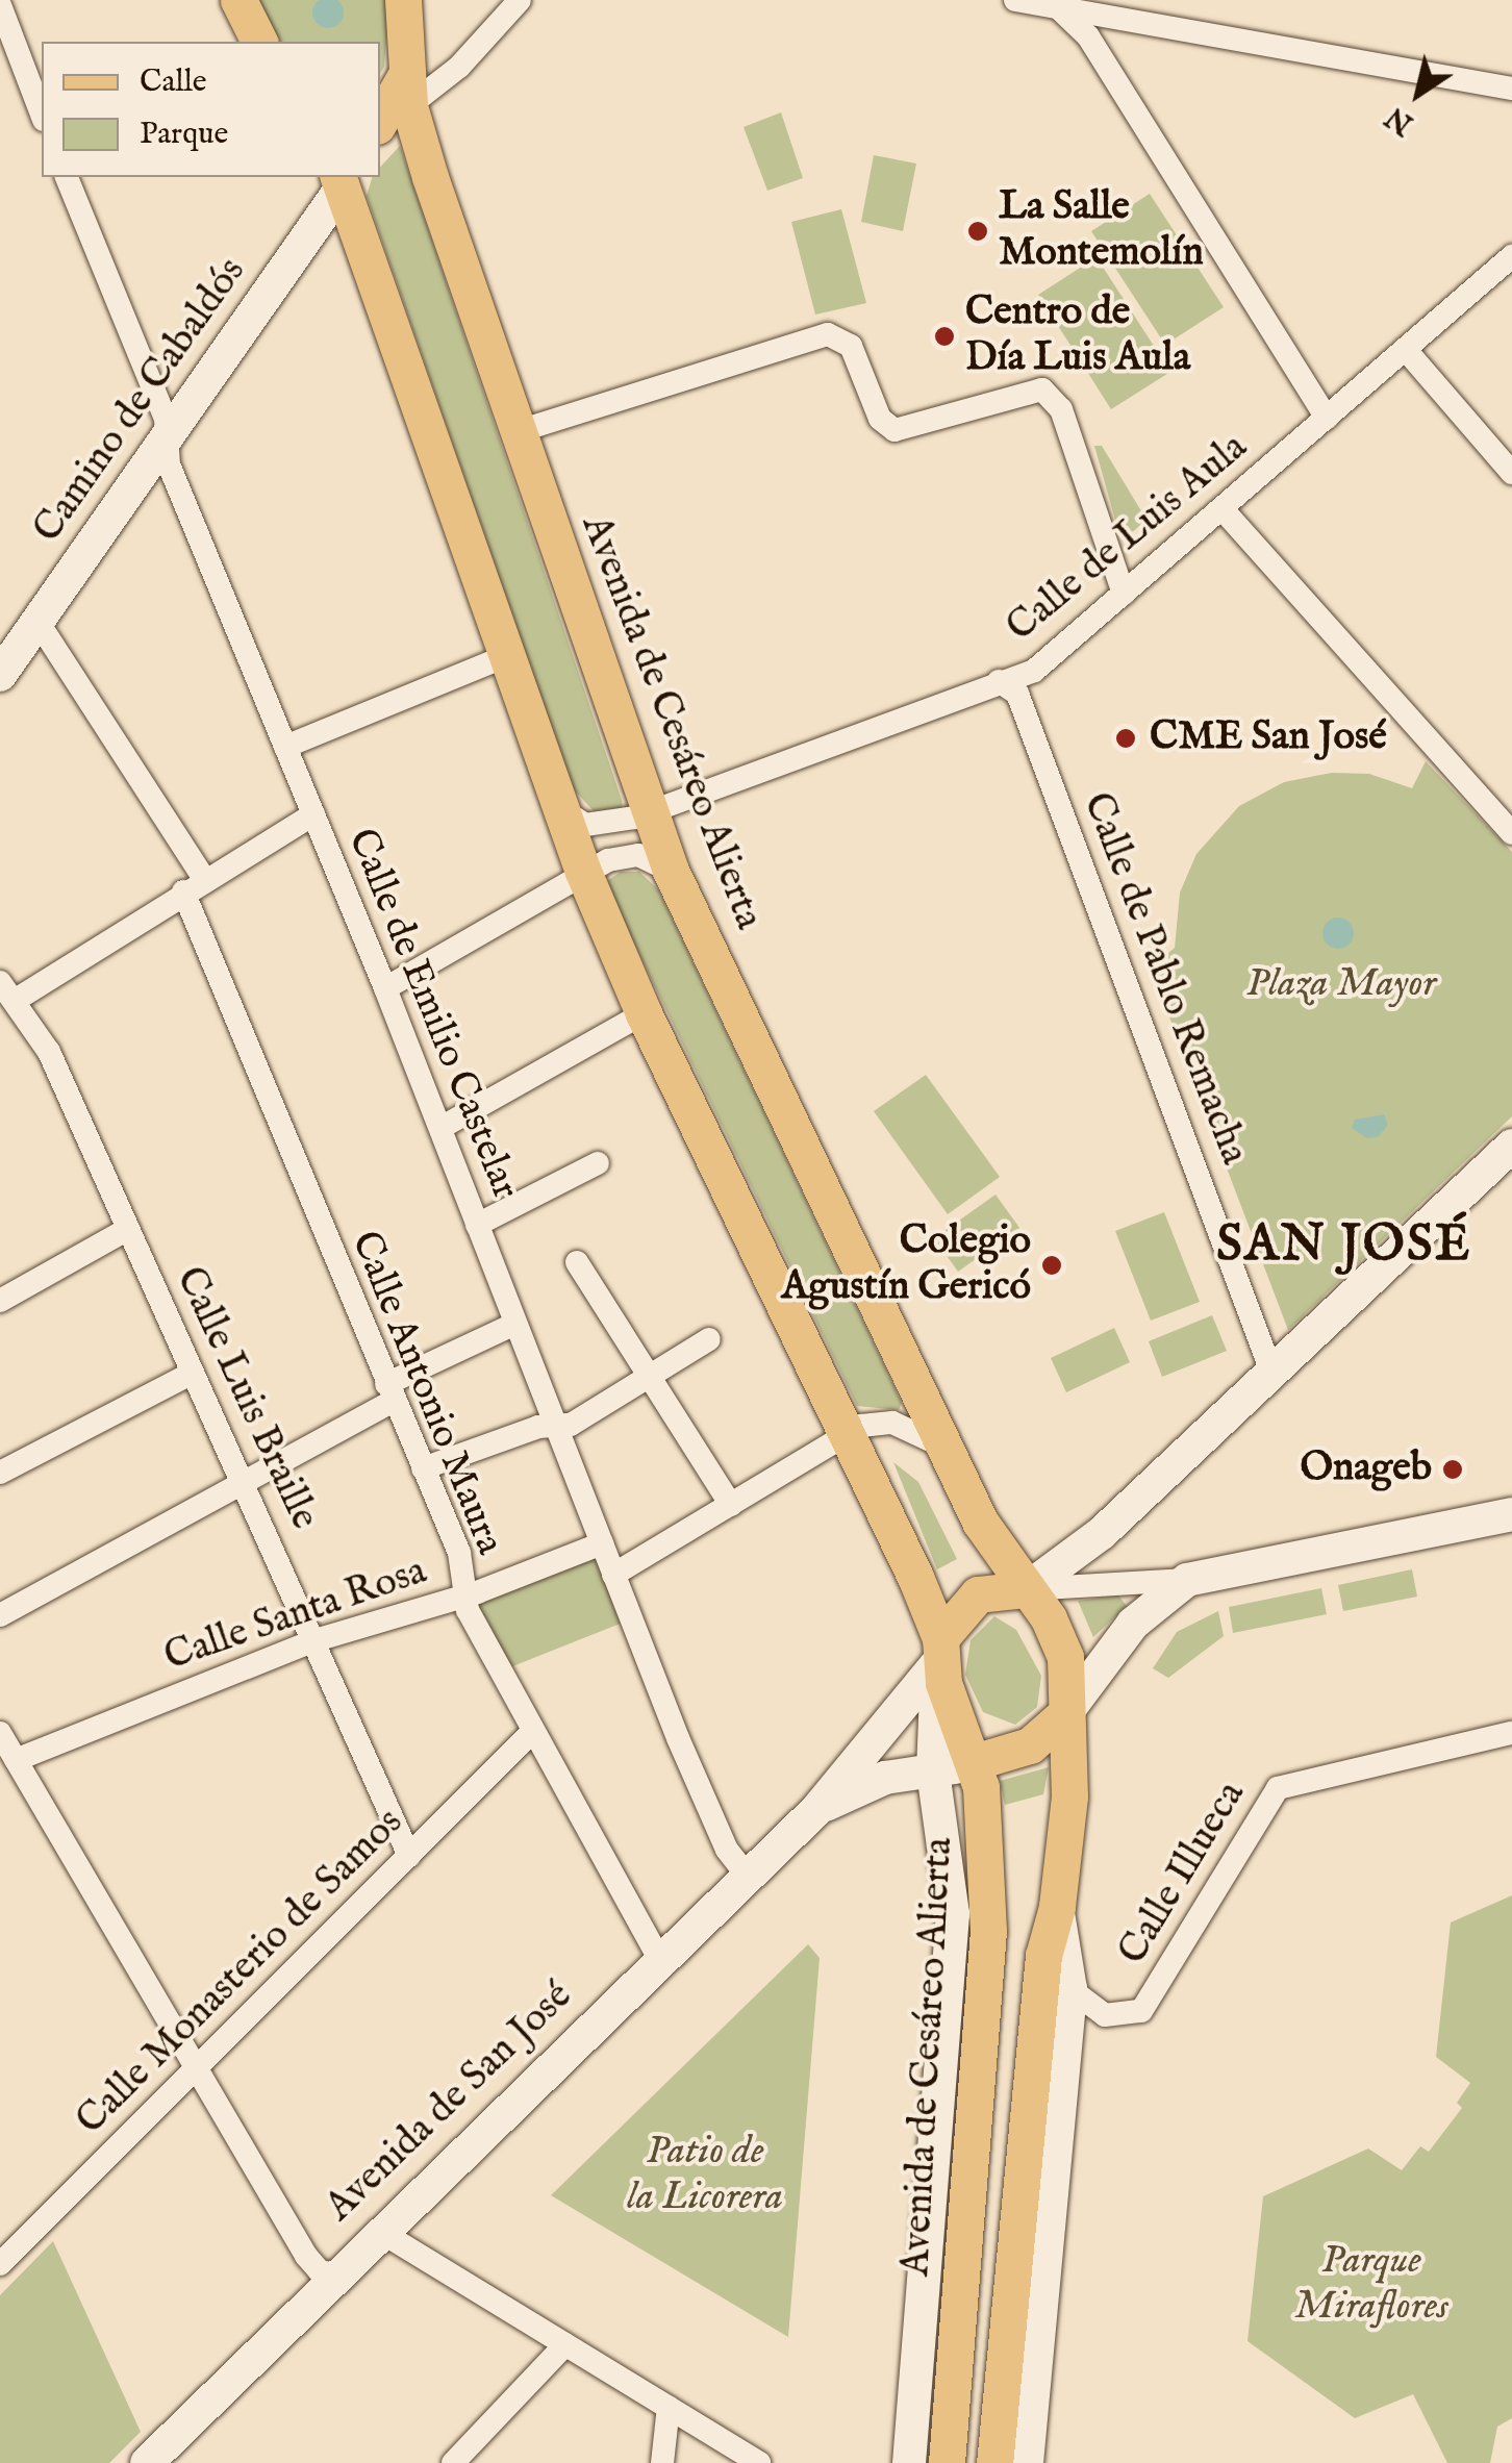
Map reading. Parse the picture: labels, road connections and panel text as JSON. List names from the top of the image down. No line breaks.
{"streets":{"main road":["Camino de Cabaldós","Avenida de Cesáreo Alierta","Avenida de San José"],"street":["Calle de Luis Aula","Calle de Pablo Remacha","Calle de Emilio Castelar","Calle Antonio Maura","Calle Luis Braille","Calle Santa Rosa","Calle Illueca","Calle Monasterio de Samos"]},"crossings":[["Camino de Cabaldós","Avenida de Cesáreo Alierta"],["Camino de Cabaldós","Calle de Emilio Castelar"],["Calle de Luis Aula","Avenida de Cesáreo Alierta"],["Calle de Luis Aula","Calle de Pablo Remacha"],["Avenida de Cesáreo Alierta","Calle Illueca"],["Avenida de Cesáreo Alierta","Avenida de San José"],["Calle de Emilio Castelar","Calle Santa Rosa"],["Calle de Emilio Castelar","Avenida de San José"],["Calle Antonio Maura","Calle Santa Rosa"],["Calle Antonio Maura","Calle Monasterio de Samos"],["Calle Antonio Maura","Avenida de San José"],["Calle Luis Braille","Calle Santa Rosa"],["Calle Luis Braille","Calle Monasterio de Samos"]],"districts":["SAN JOSÉ"],"parks":["Plaza Mayor","Patio de la Licorera","Parque Miraflores"],"places":["La Salle Montemolín","Centro de Día Luis Aula","CME San José","Colegio Agustín Gericó","Onageb"],"legend":["Calle","Parque"],"north":"bottom left"}
